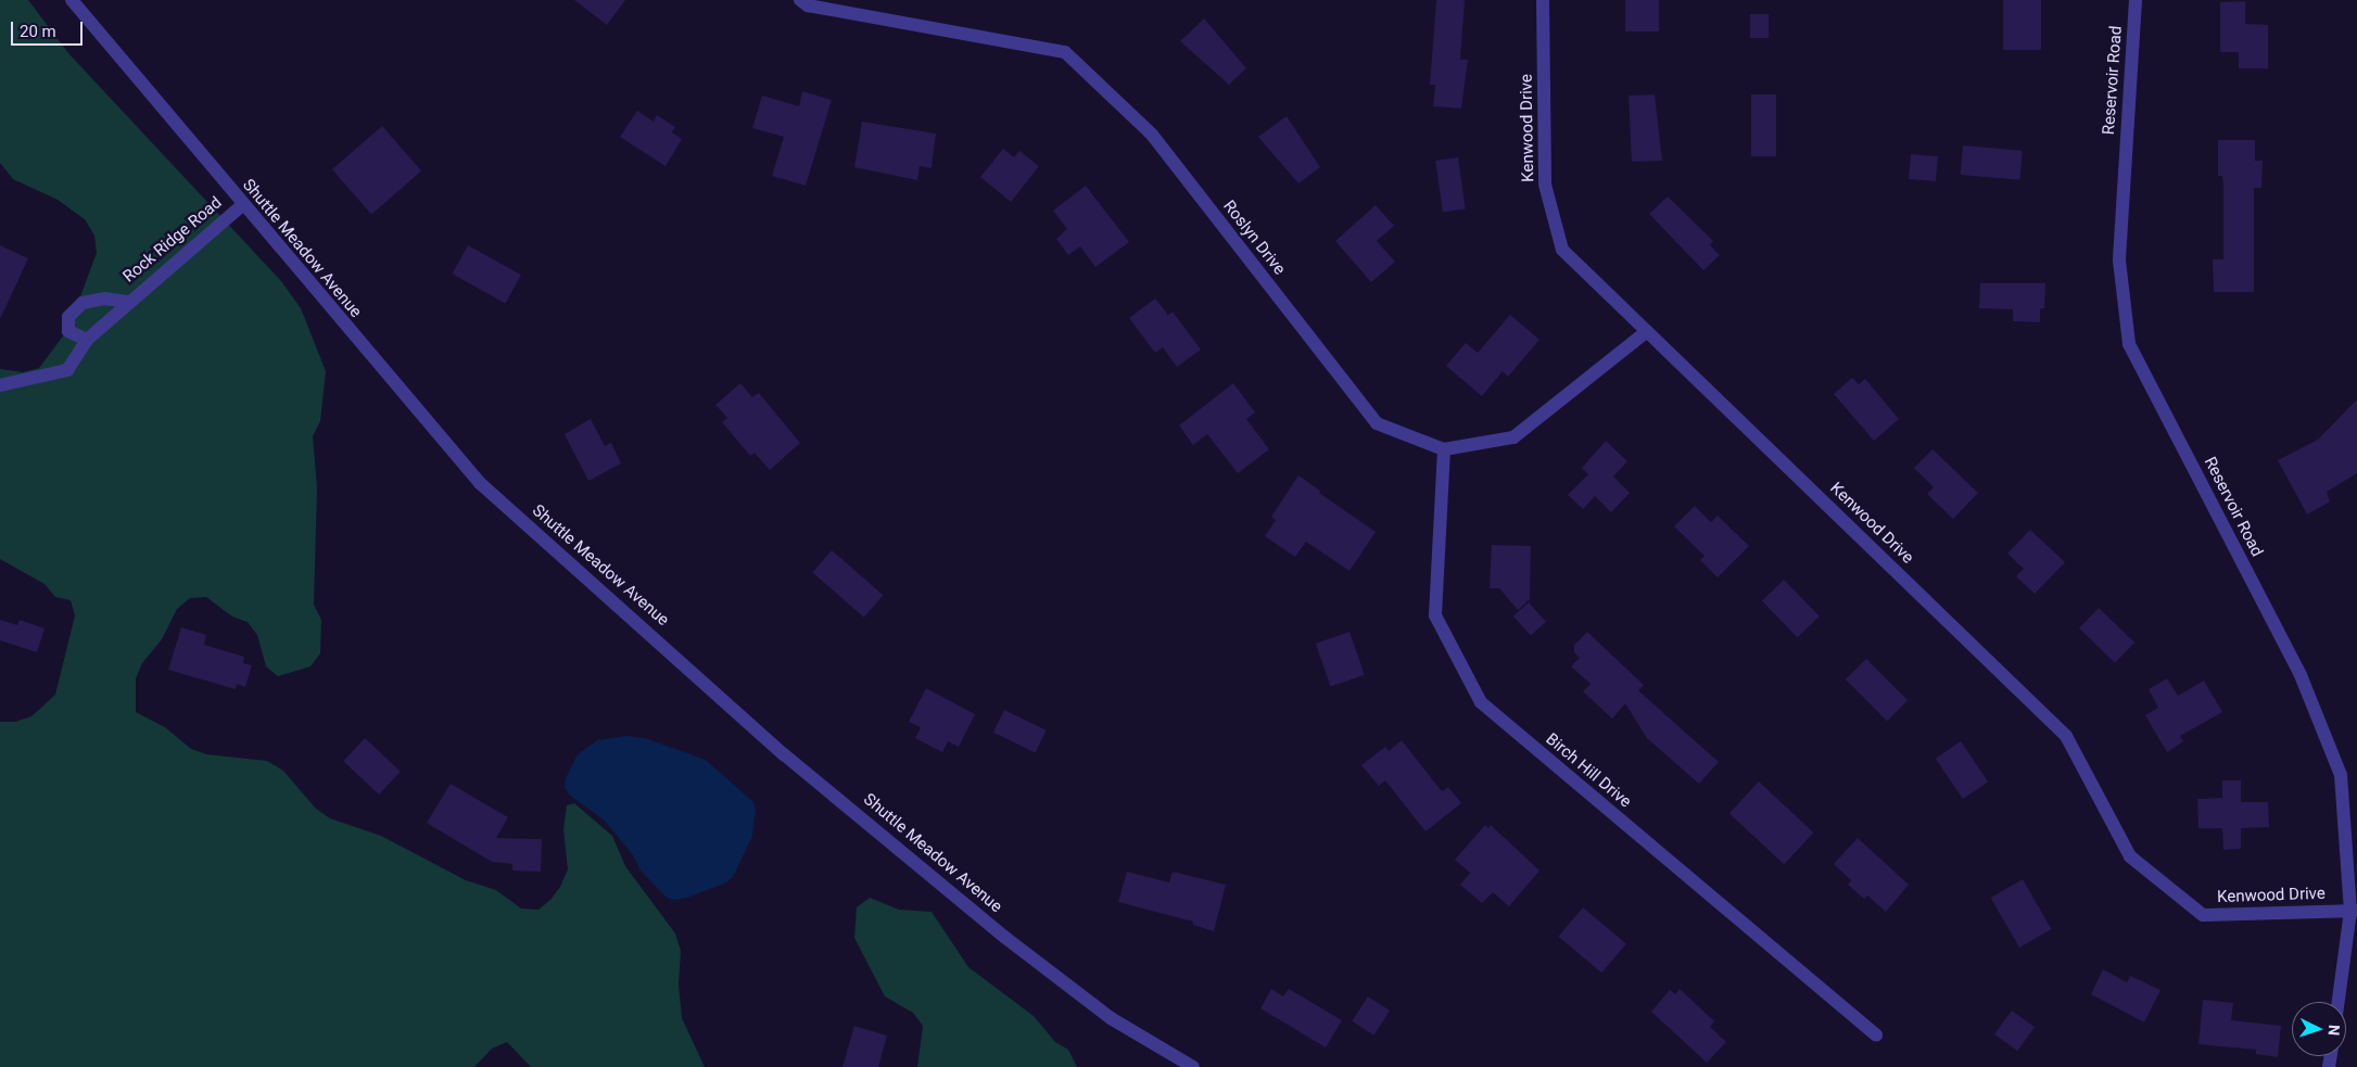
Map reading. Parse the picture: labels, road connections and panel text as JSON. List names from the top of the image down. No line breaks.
{"streets":{"street":["Reservoir Road","Kenwood Drive","Roslyn Drive","Rock Ridge Road","Shuttle Meadow Avenue","Birch Hill Drive"]},"crossings":[["Reservoir Road","Kenwood Drive"],["Roslyn Drive","Birch Hill Drive"],["Rock Ridge Road","Shuttle Meadow Avenue"]],"scale_bar":"20 m","north":"right"}
